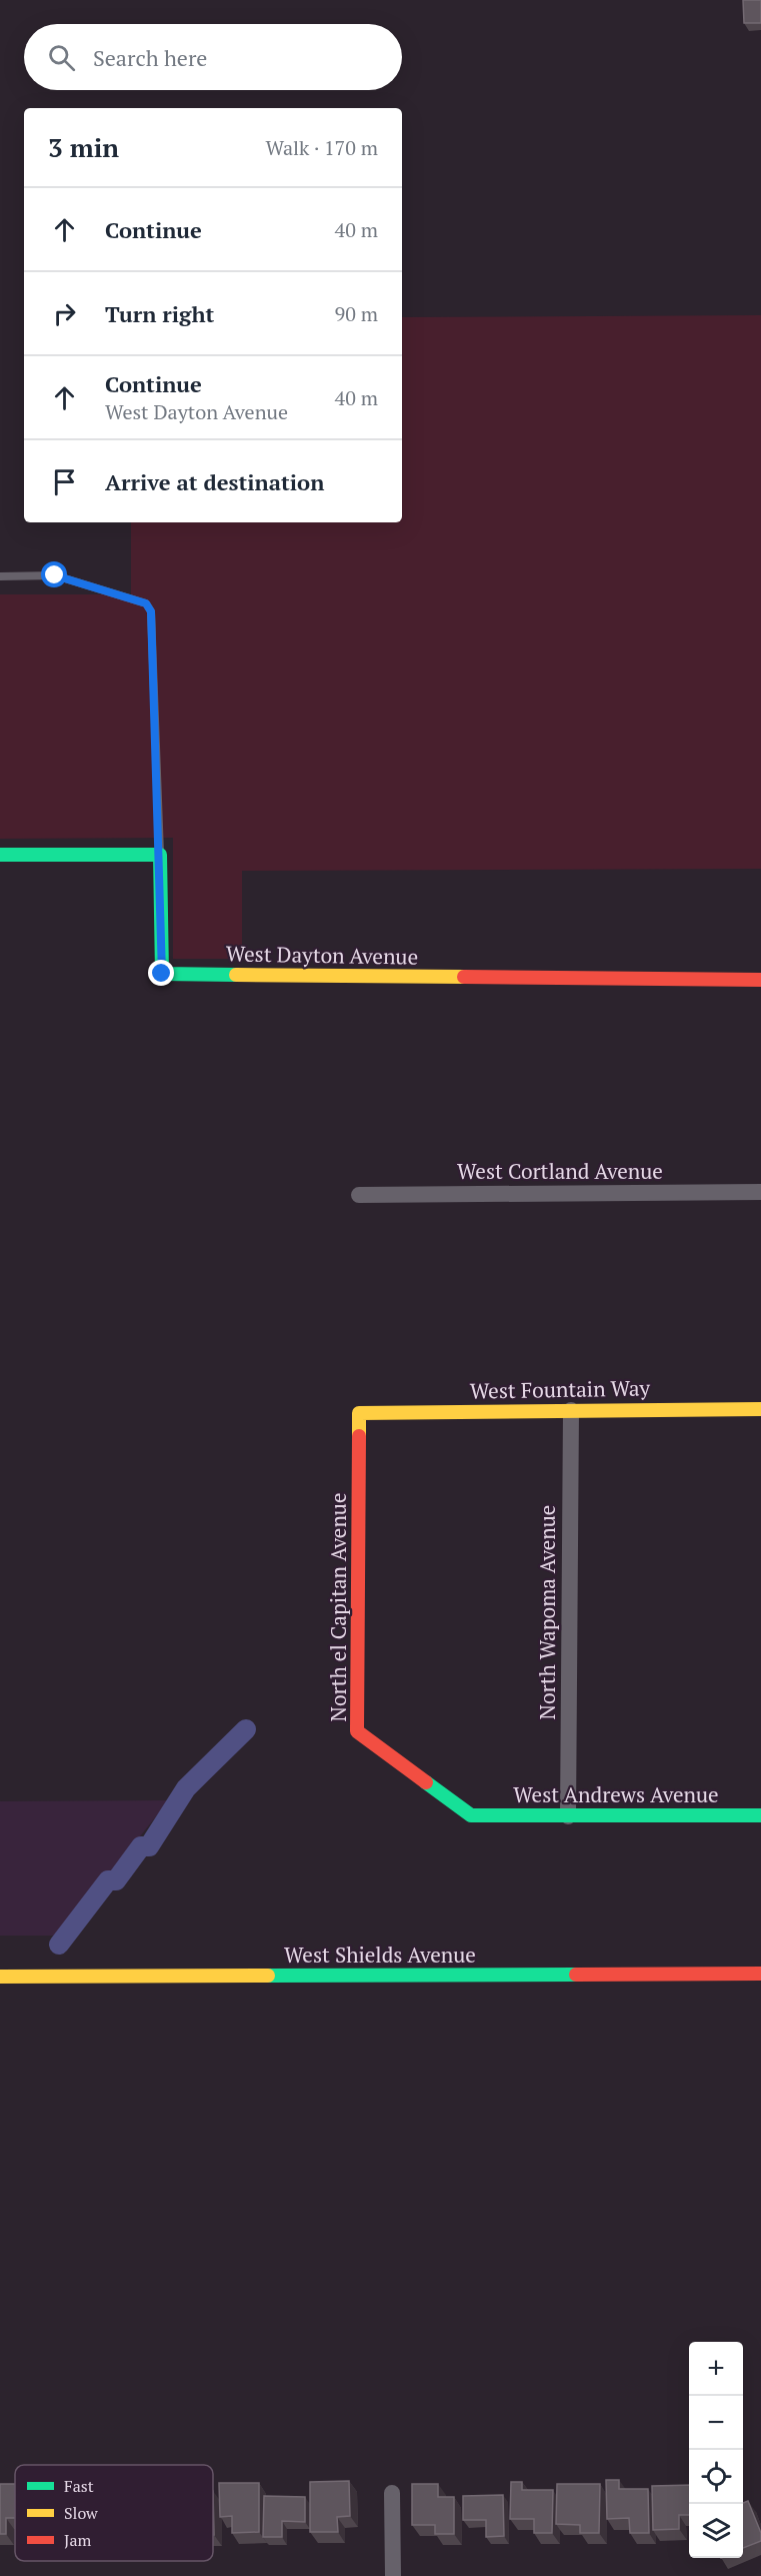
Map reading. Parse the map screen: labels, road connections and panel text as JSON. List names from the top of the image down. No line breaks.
{"streets":{"street":["West Dayton Avenue","West Cortland Avenue","West Fountain Way","North el Capitan Avenue","North Wapoma Avenue","West Andrews Avenue","West Shields Avenue"]},"crossings":[["West Fountain Way","North el Capitan Avenue"],["West Fountain Way","North Wapoma Avenue"],["North el Capitan Avenue","West Andrews Avenue"],["North Wapoma Avenue","West Andrews Avenue"]],"legend":["Fast","Slow","Jam"],"page":{"search":"Search here","heading":["3 min","Walk · 170 m"],"list":[["Continue","40 m"],["Turn right","90 m"],["Continue","West Dayton Avenue","40 m"],"Arrive at destination"],"map_buttons":["+","−"]}}
